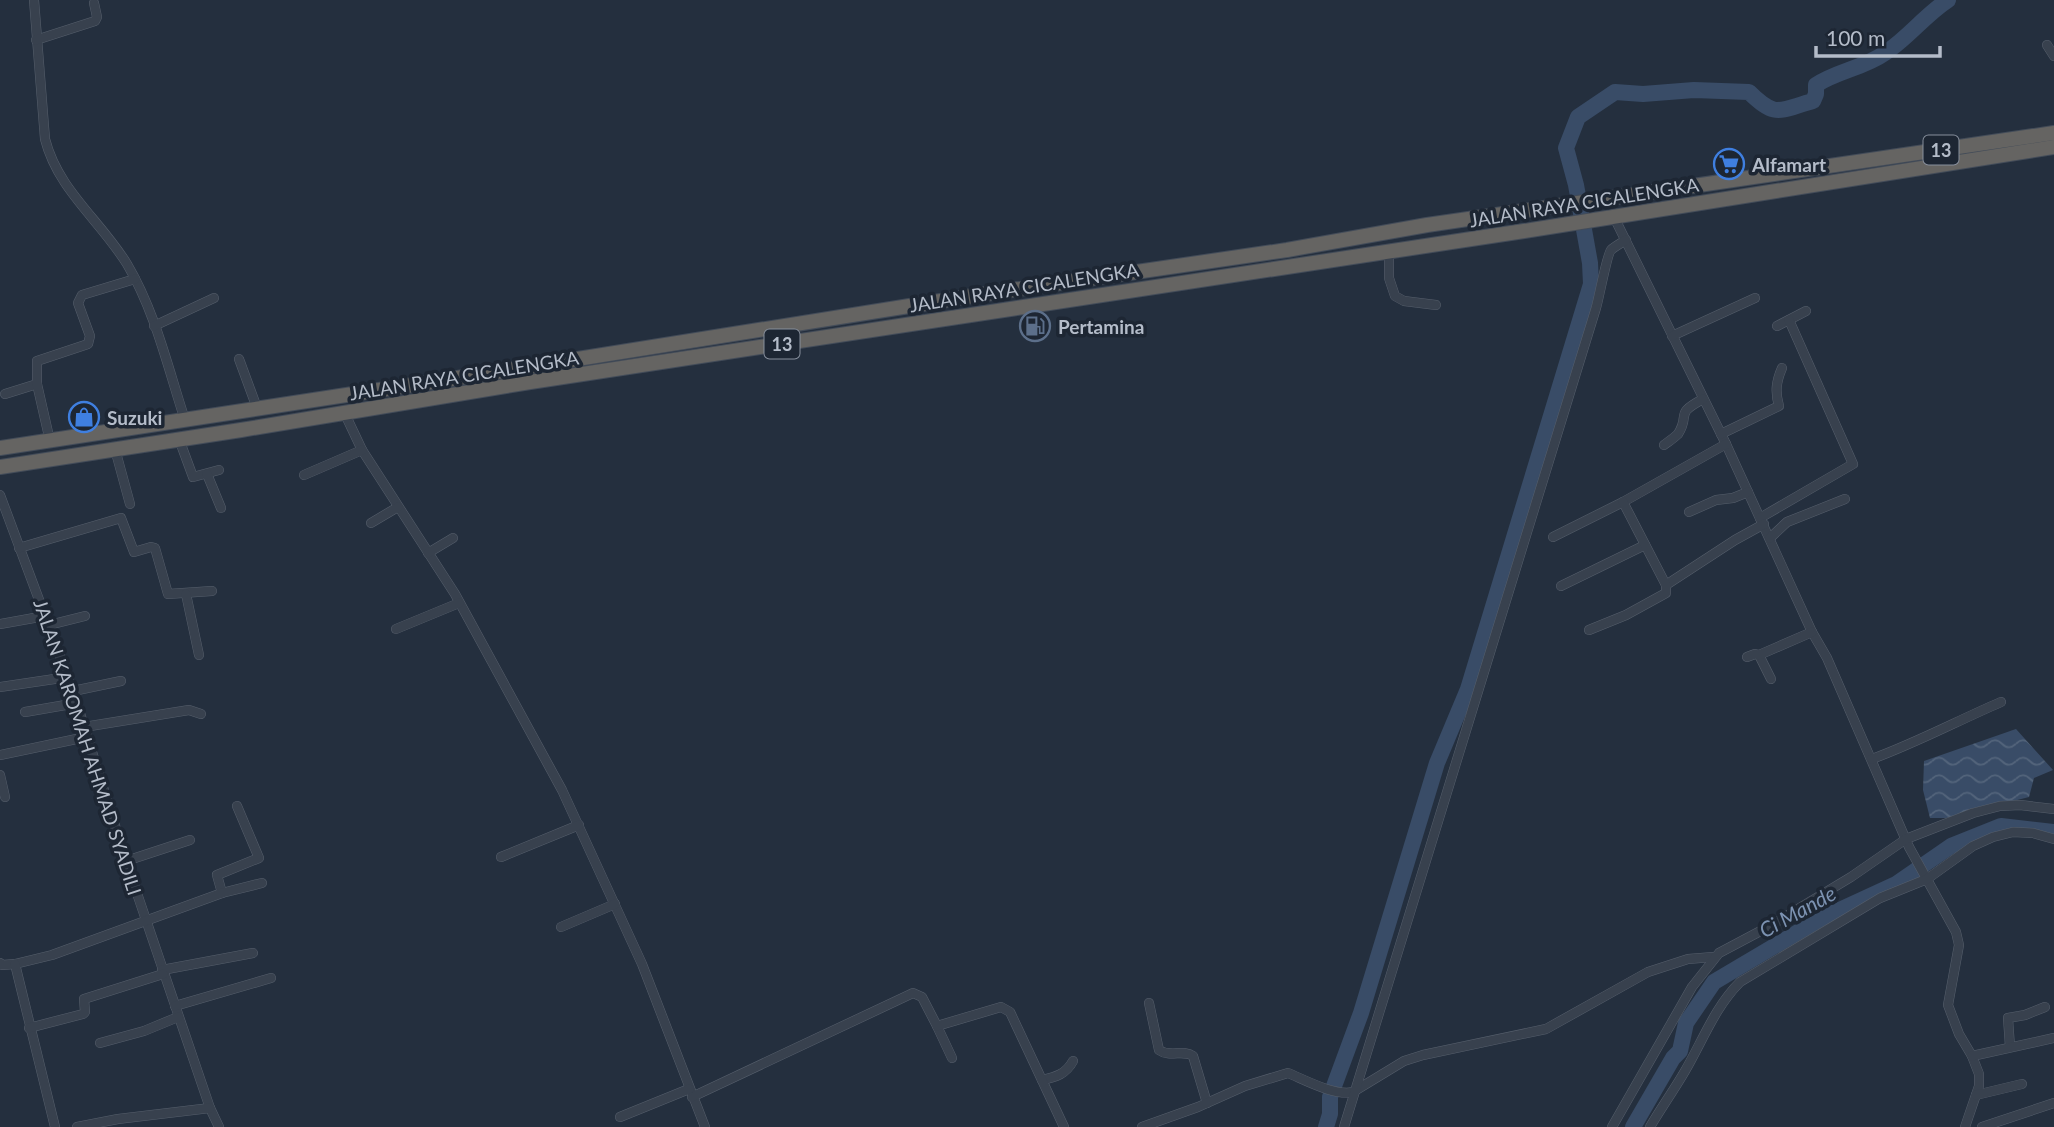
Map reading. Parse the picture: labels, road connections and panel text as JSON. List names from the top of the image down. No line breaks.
{"streets":{"highway":["13","JALAN RAYA CICALENGKA"],"street":["JALAN KAROMAH AHMAD SYADILI"]},"water":["Ci Mande"],"places":{"supermarket":["Alfamart"],"fuel station":["Pertamina"],"shop":["Suzuki"]},"scale_bar":"100 m"}
